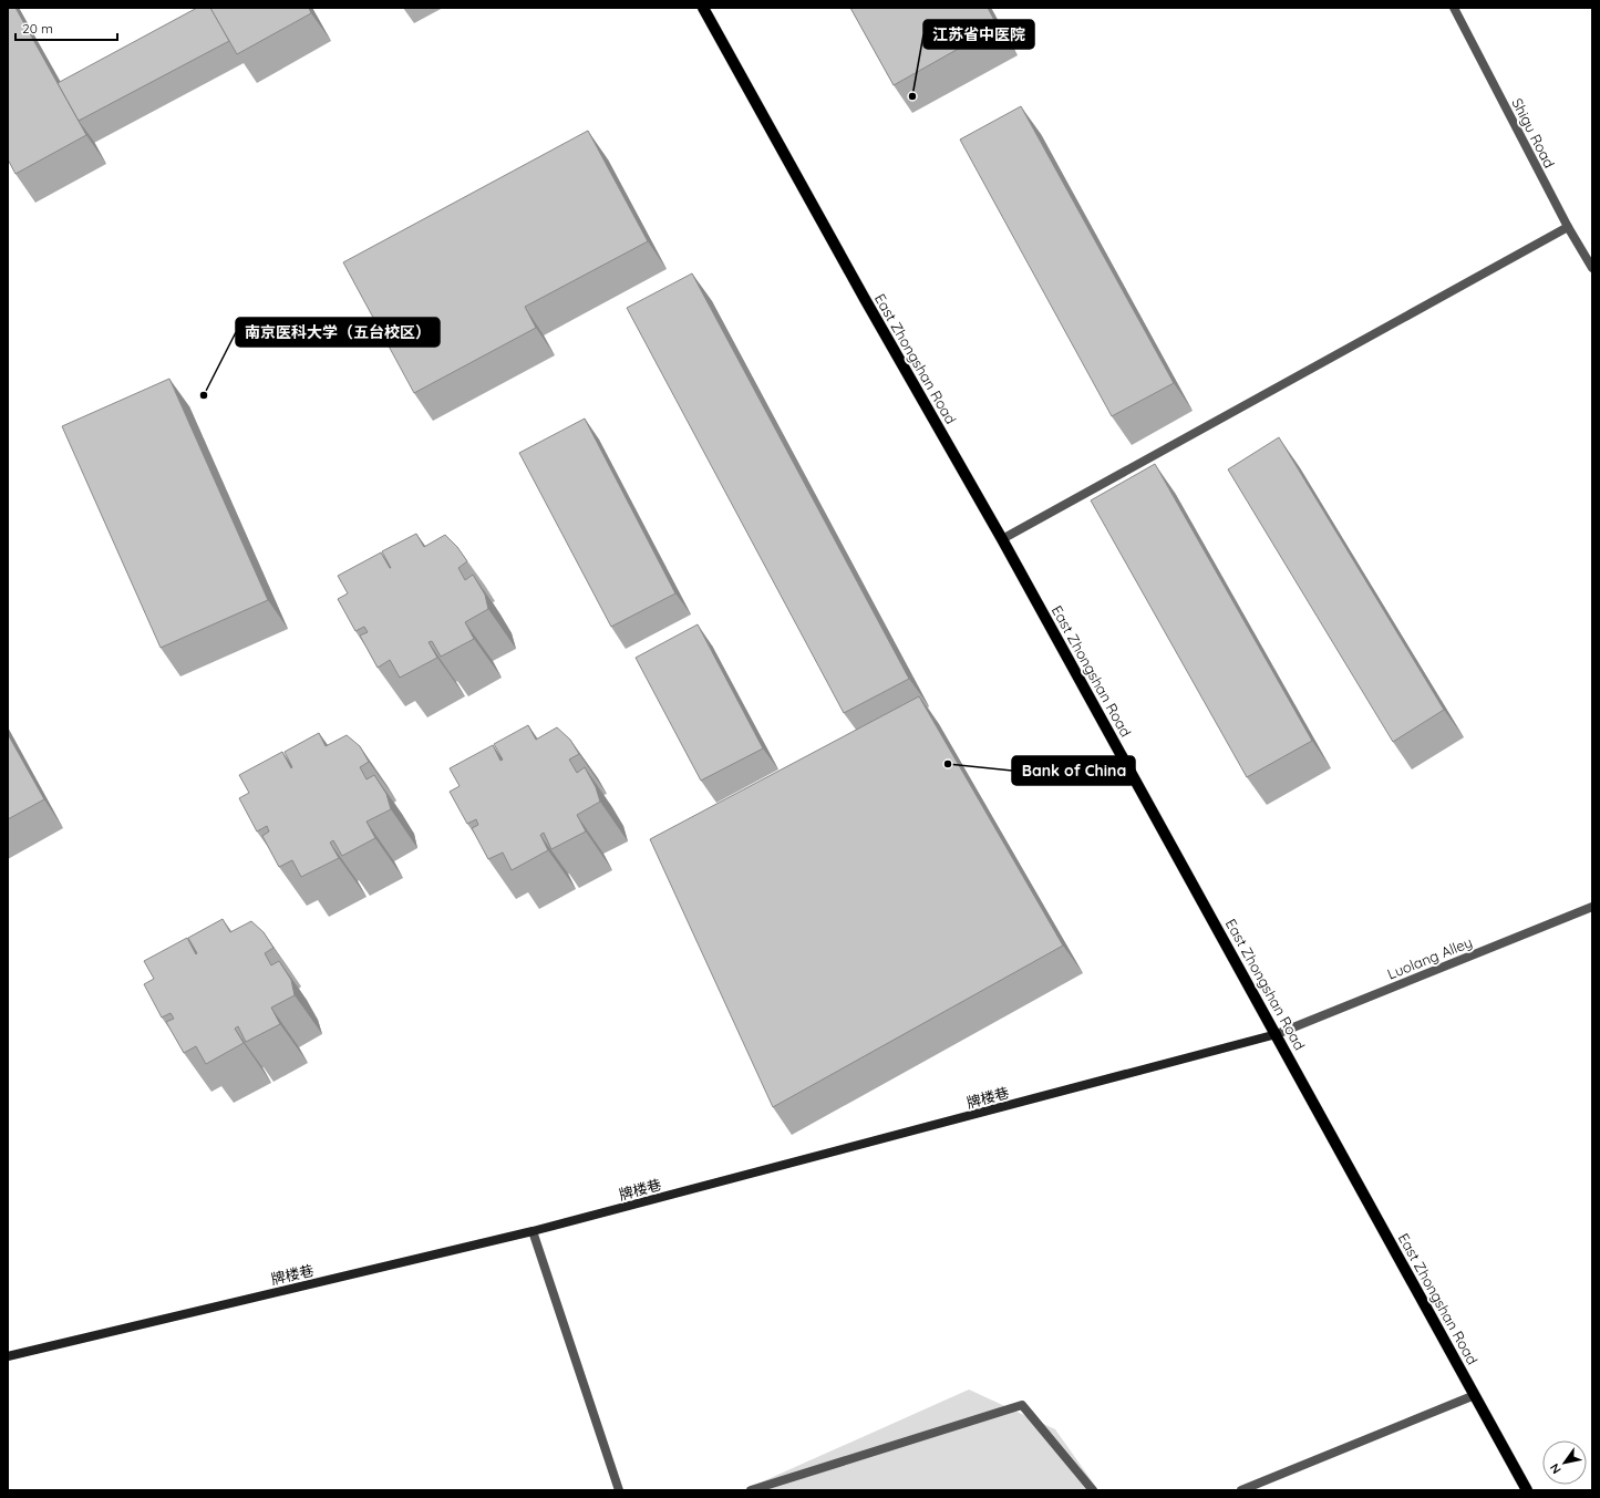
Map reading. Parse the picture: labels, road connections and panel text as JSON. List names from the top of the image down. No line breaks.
{"streets":{"main road":["East Zhongshan Road"],"street":["Shigu Road","Luolang Alley","牌楼巷"]},"crossings":[["East Zhongshan Road","Luolang Alley"],["East Zhongshan Road","牌楼巷"],["Luolang Alley","牌楼巷"]],"places":["江苏省中医院","南京医科大学（五台校区）","Bank of China"],"scale_bar":"20 m","north":"bottom left"}
